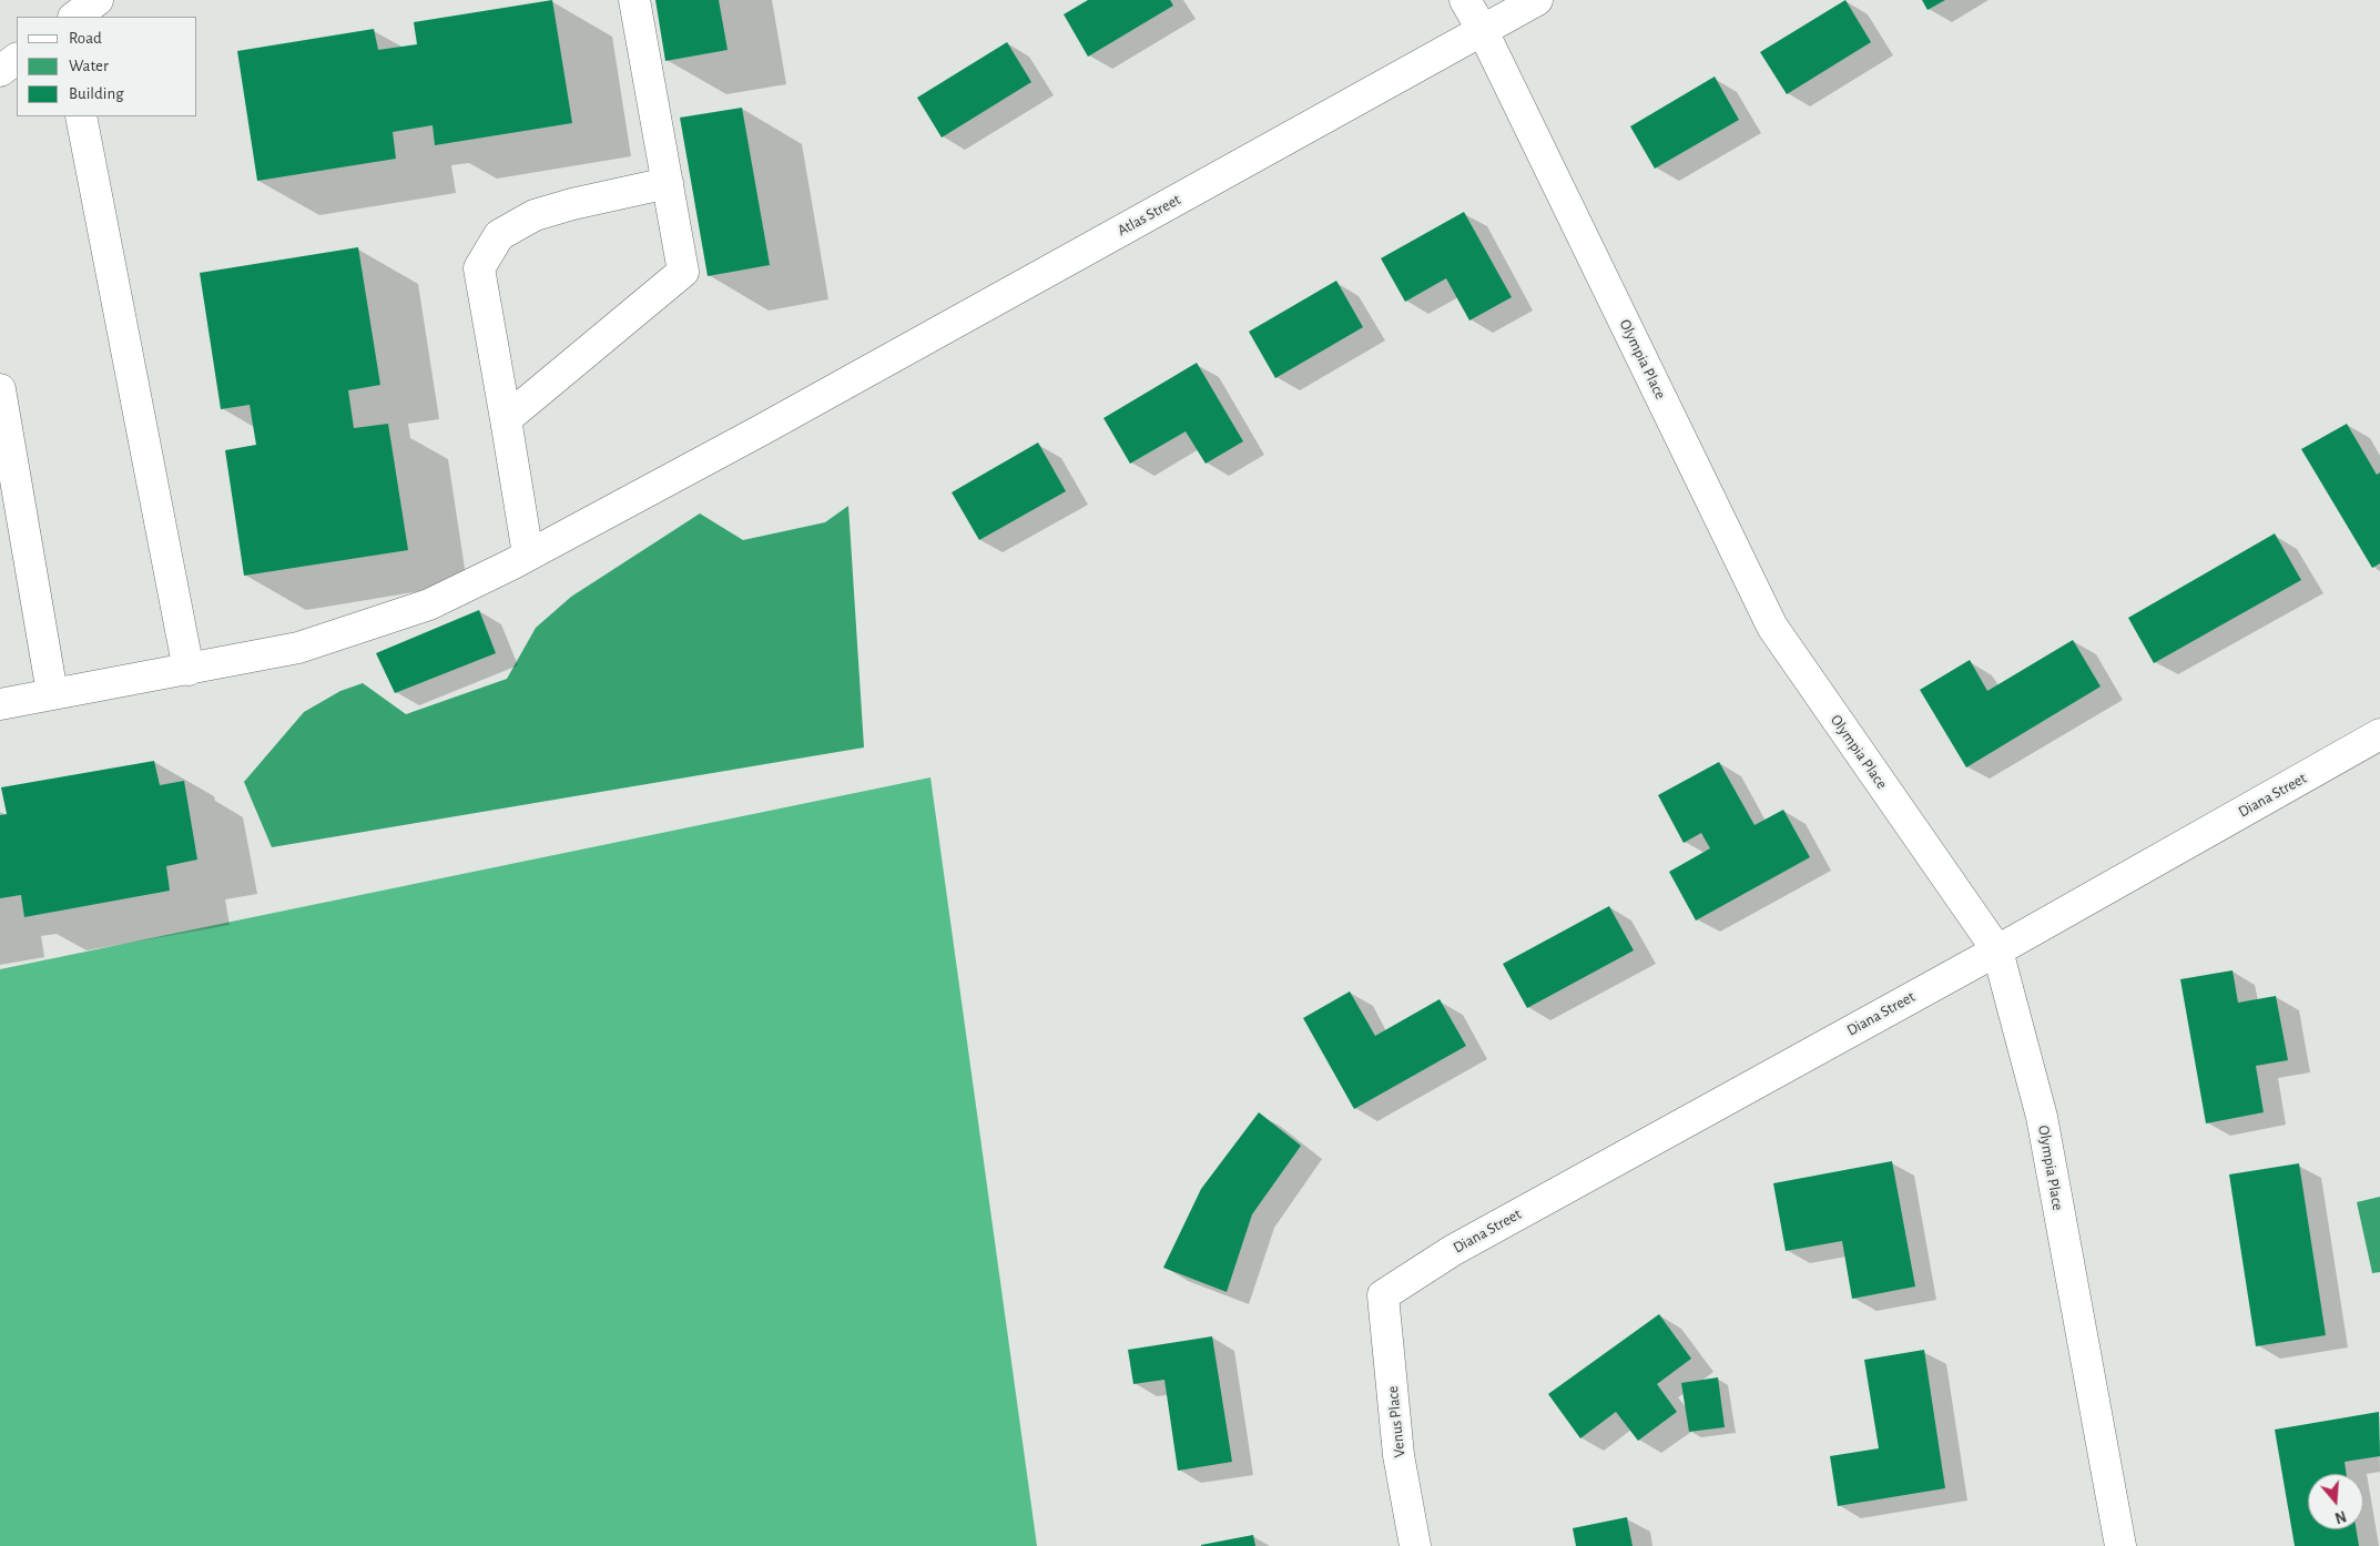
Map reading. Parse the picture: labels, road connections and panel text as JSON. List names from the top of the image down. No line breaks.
{"streets":{"street":["Atlas Street","Olympia Place","Diana Street","Venus Place"]},"crossings":[["Atlas Street","Olympia Place"],["Olympia Place","Diana Street"],["Diana Street","Venus Place"]],"legend":["Road","Water","Building"],"north":"bottom"}
